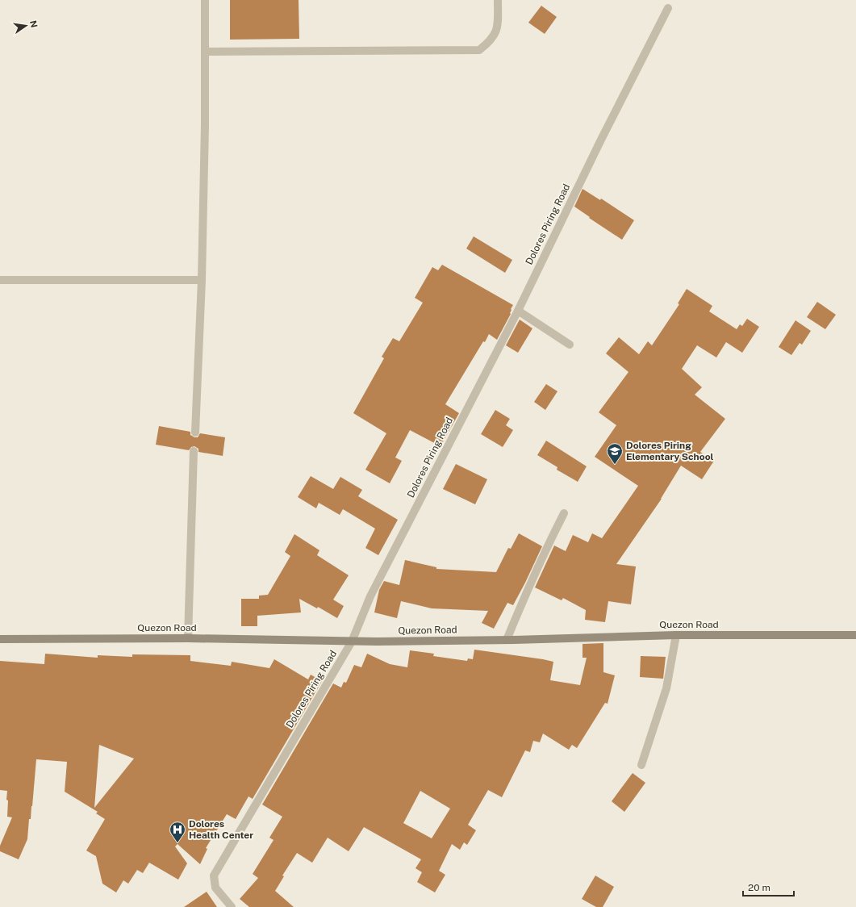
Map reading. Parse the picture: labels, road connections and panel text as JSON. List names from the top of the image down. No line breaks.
{"streets":{"main road":["Quezon Road"],"street":["Dolores Piring Road"]},"crossings":[["Dolores Piring Road","Quezon Road"]],"places":{"school or university":["Dolores Piring Elementary School"],"hospital":["Dolores Health Center"]},"scale_bar":"20 m","north":"right"}
